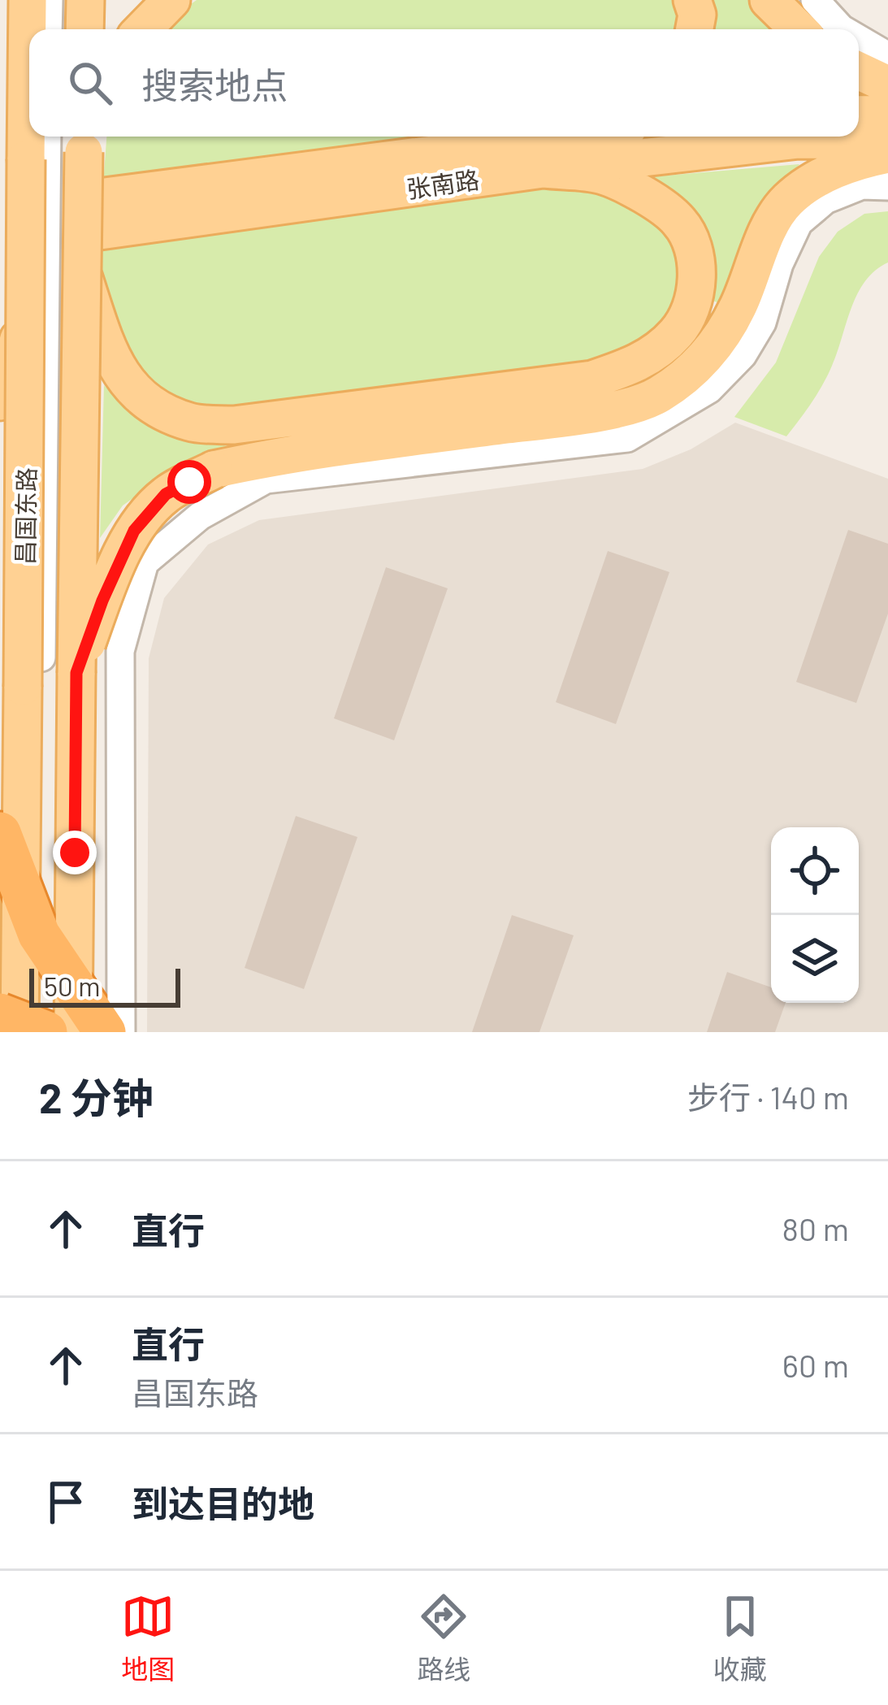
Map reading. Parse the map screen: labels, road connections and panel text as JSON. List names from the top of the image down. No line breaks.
{"streets":{"main road":["张南路","昌国东路"]},"scale_bar":"50 m","page":{"search":"搜索地点","scale":"50 m","heading":["2 分钟","步行 · 140 m"],"list":[["直行","80 m"],["直行","昌国东路","60 m"],"到达目的地"],"nav":["地图","路线","收藏"]}}
